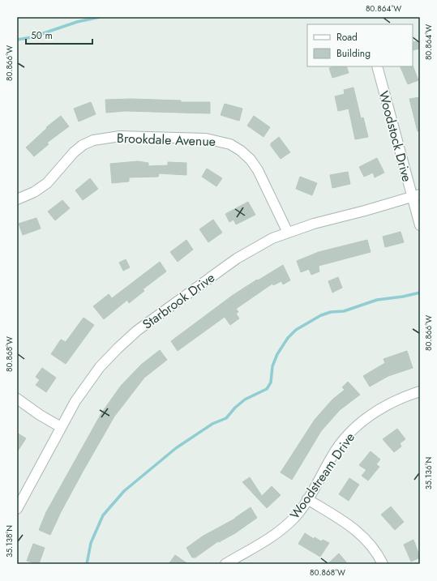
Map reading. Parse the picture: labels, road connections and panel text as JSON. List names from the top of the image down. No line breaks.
{"streets":{"street":["Woodstock Drive","Brookdale Avenue","Starbrook Drive","Woodstream Drive"]},"crossings":[["Woodstock Drive","Starbrook Drive"],["Brookdale Avenue","Starbrook Drive"]],"legend":["Road","Building"],"scale_bar":"50 m","coordinates":["80.864°W","80.866°W","80.868°W","35.136°N","35.138°N"]}
